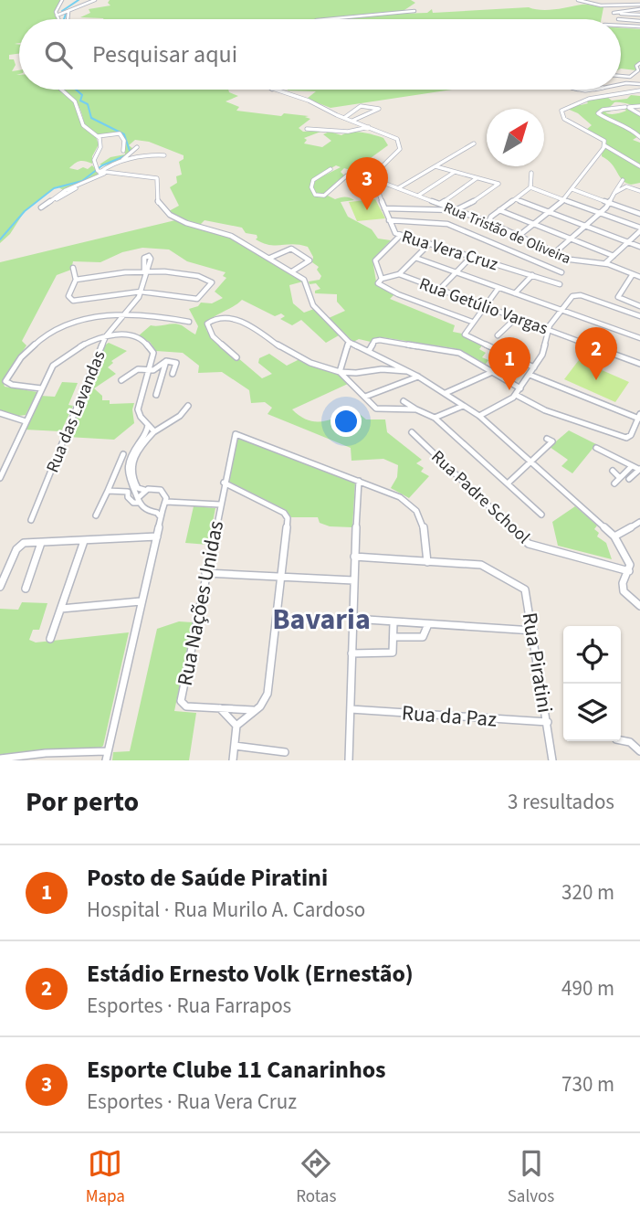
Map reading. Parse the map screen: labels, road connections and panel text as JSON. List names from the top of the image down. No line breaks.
{"streets":{"street":["Rua Tristão de Oliveira","Rua Vera Cruz","Rua Getúlio Vargas","Rua das Lavandas","Rua Padre School","Rua Nações Unidas","Rua Piratini","Rua da Paz"]},"crossings":[["Rua Tristão de Oliveira","Rua Vera Cruz"],["Rua Piratini","Rua da Paz"]],"districts":["Bavaria"],"north":"top right","page":{"search":"Pesquisar aqui","pins":["3","2","1"],"heading":["Por perto","3 resultados"],"list":[{"mark":"1","name":"Posto de Saúde Piratini","note":"Hospital · Rua Murilo A. Cardoso","value":"320 m"},{"mark":"2","name":"Estádio Ernesto Volk (Ernestão)","note":"Esportes · Rua Farrapos","value":"490 m"},{"mark":"3","name":"Esporte Clube 11 Canarinhos","note":"Esportes · Rua Vera Cruz","value":"730 m"}],"nav":["Mapa","Rotas","Salvos"]}}
